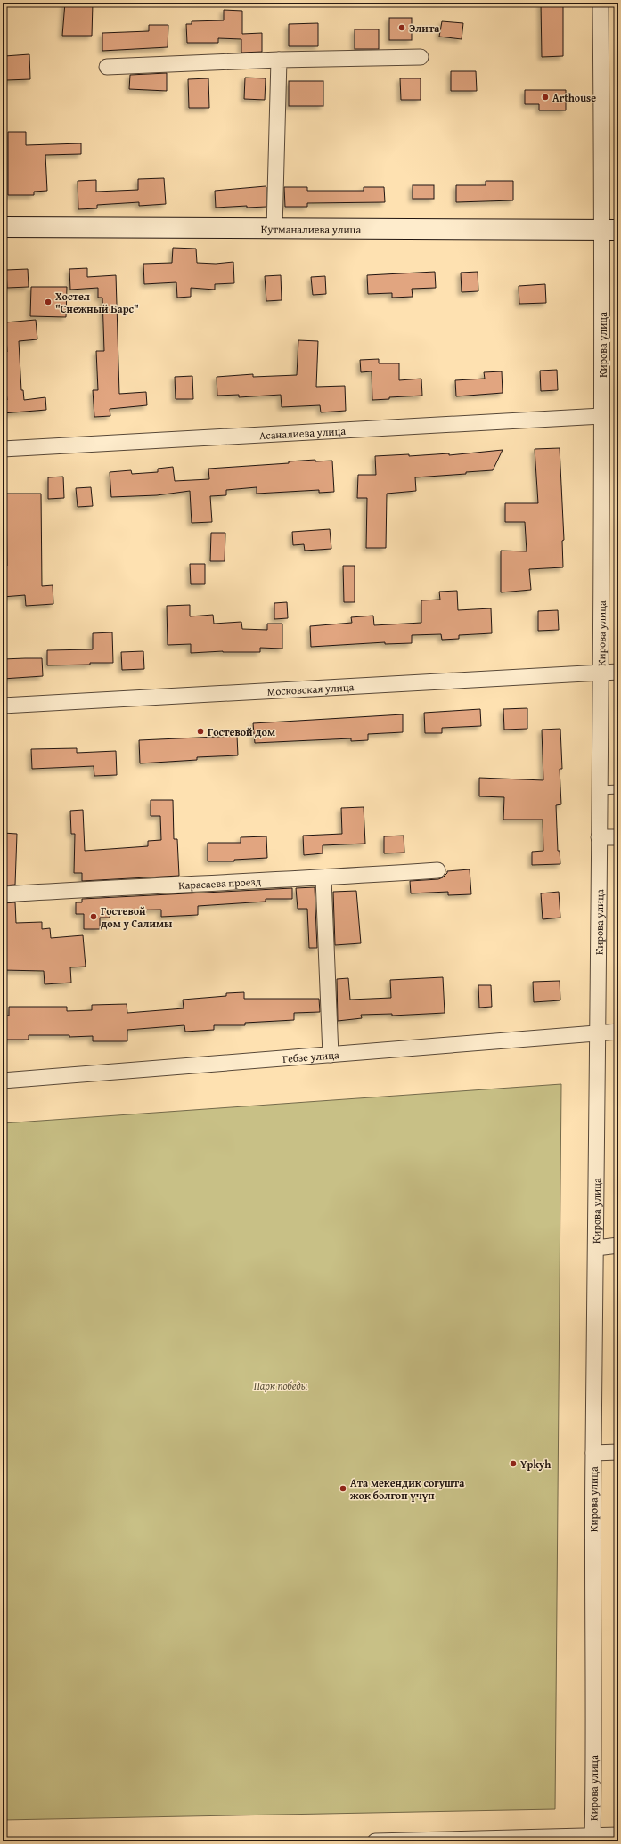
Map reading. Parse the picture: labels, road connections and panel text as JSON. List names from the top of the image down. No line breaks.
{"streets":{"street":["Кутманалиева улица","Кирова улица","Асаналиева улица","Московская улица","Карасаева проезд","Гебзе улица"]},"crossings":[["Кутманалиева улица","Кирова улица"],["Кирова улица","Асаналиева улица"],["Кирова улица","Московская улица"],["Кирова улица","Гебзе улица"]],"parks":["Парк победы"],"places":["Элита","Arthouse","Хостел \"Снежный Барс\"","Гостевой дом","Гостевой дом у Салимы","Ypkyh","Ата мекендик согушта жок болгон үчүн"]}
